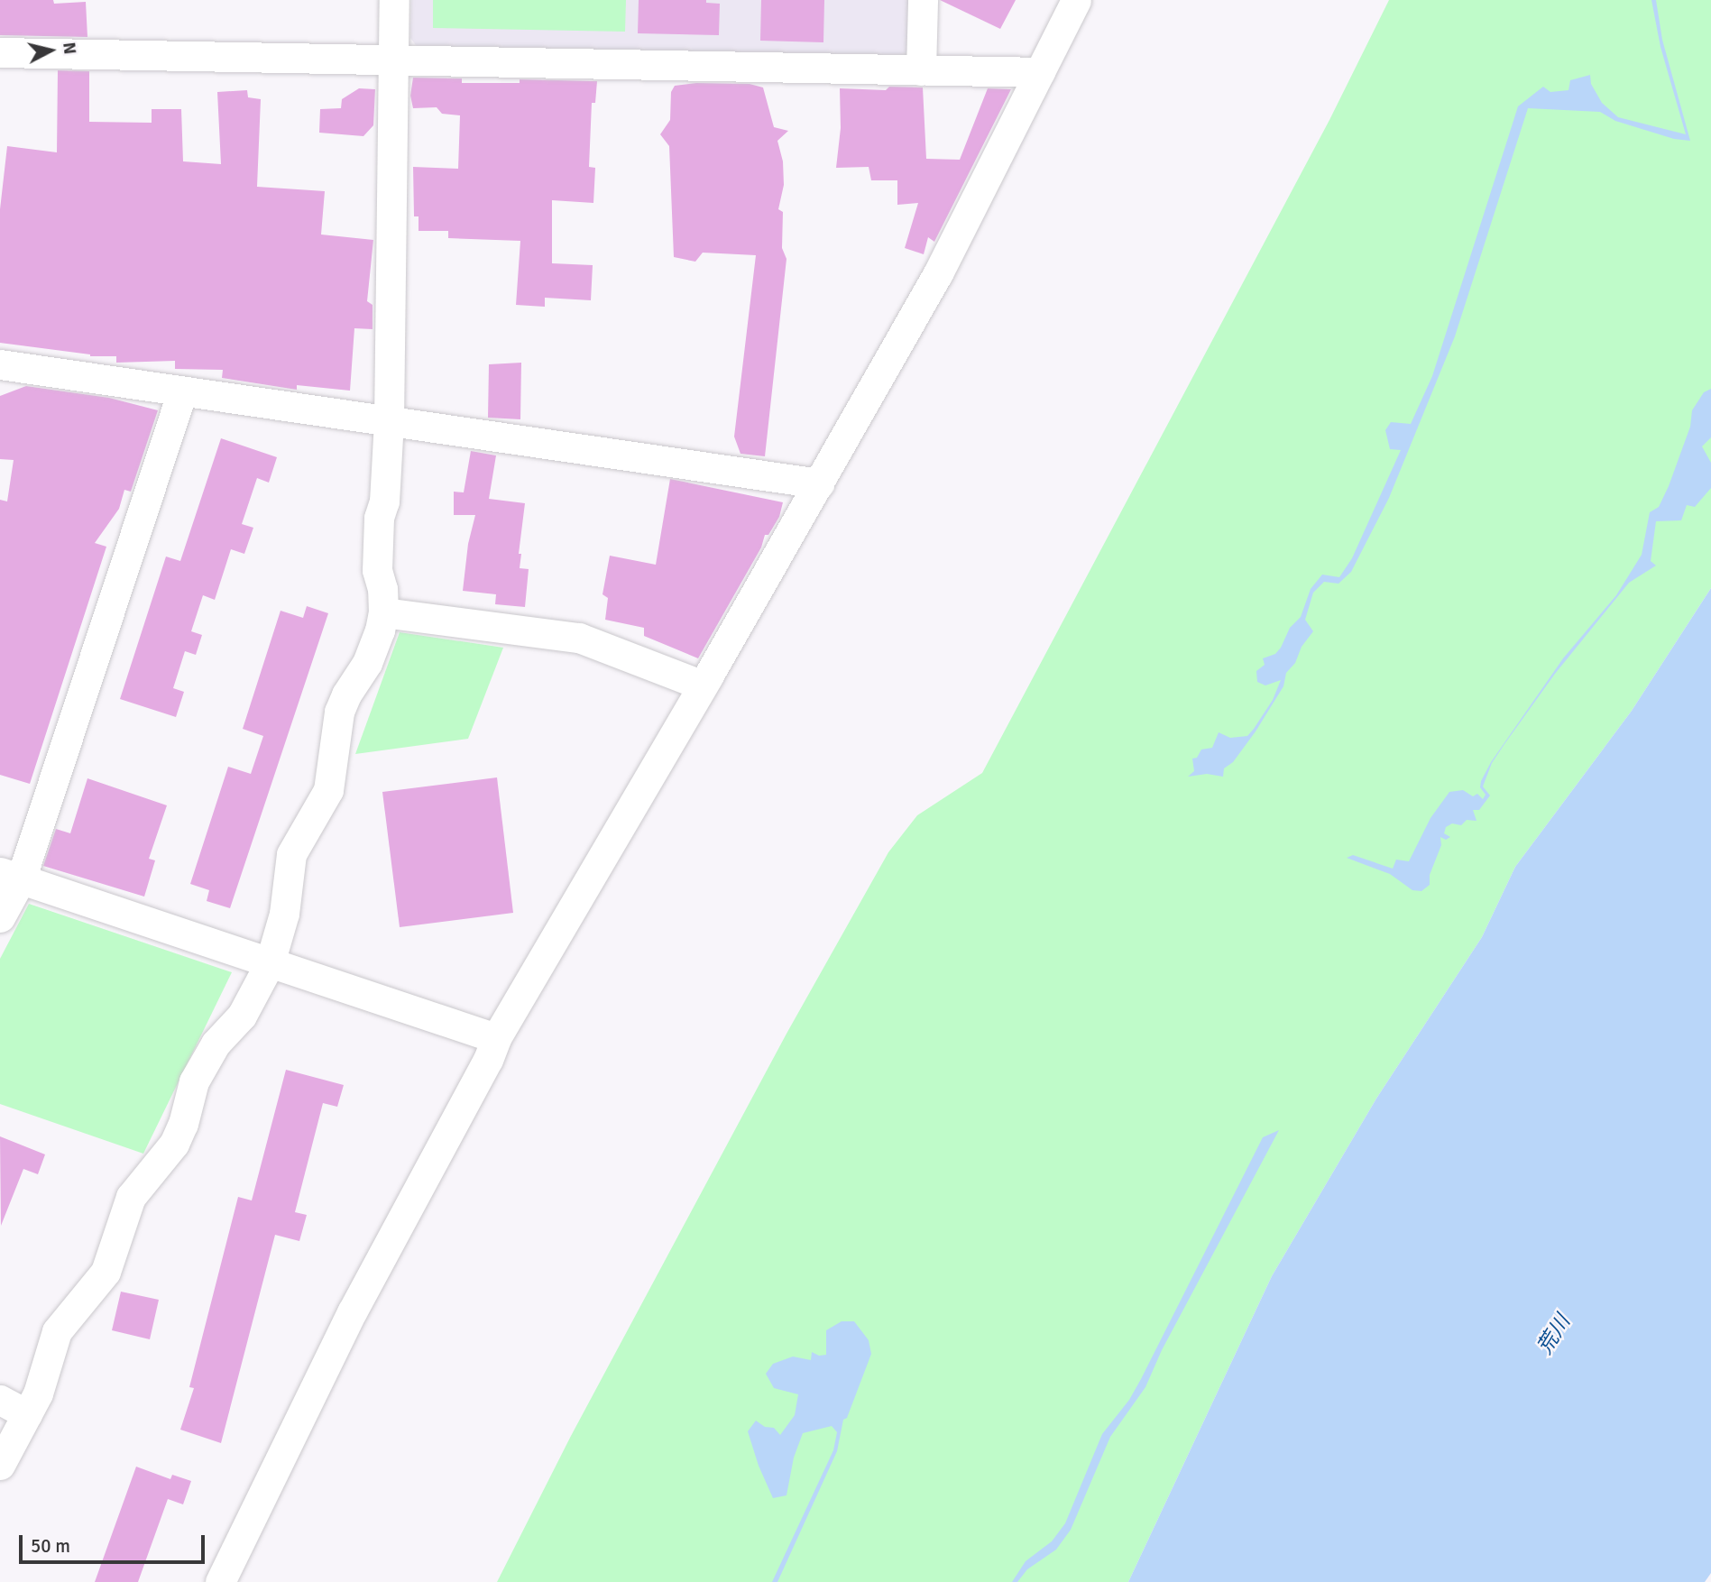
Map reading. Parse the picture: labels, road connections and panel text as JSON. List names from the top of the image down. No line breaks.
{"water":["荒川"],"scale_bar":"50 m","north":"right"}
